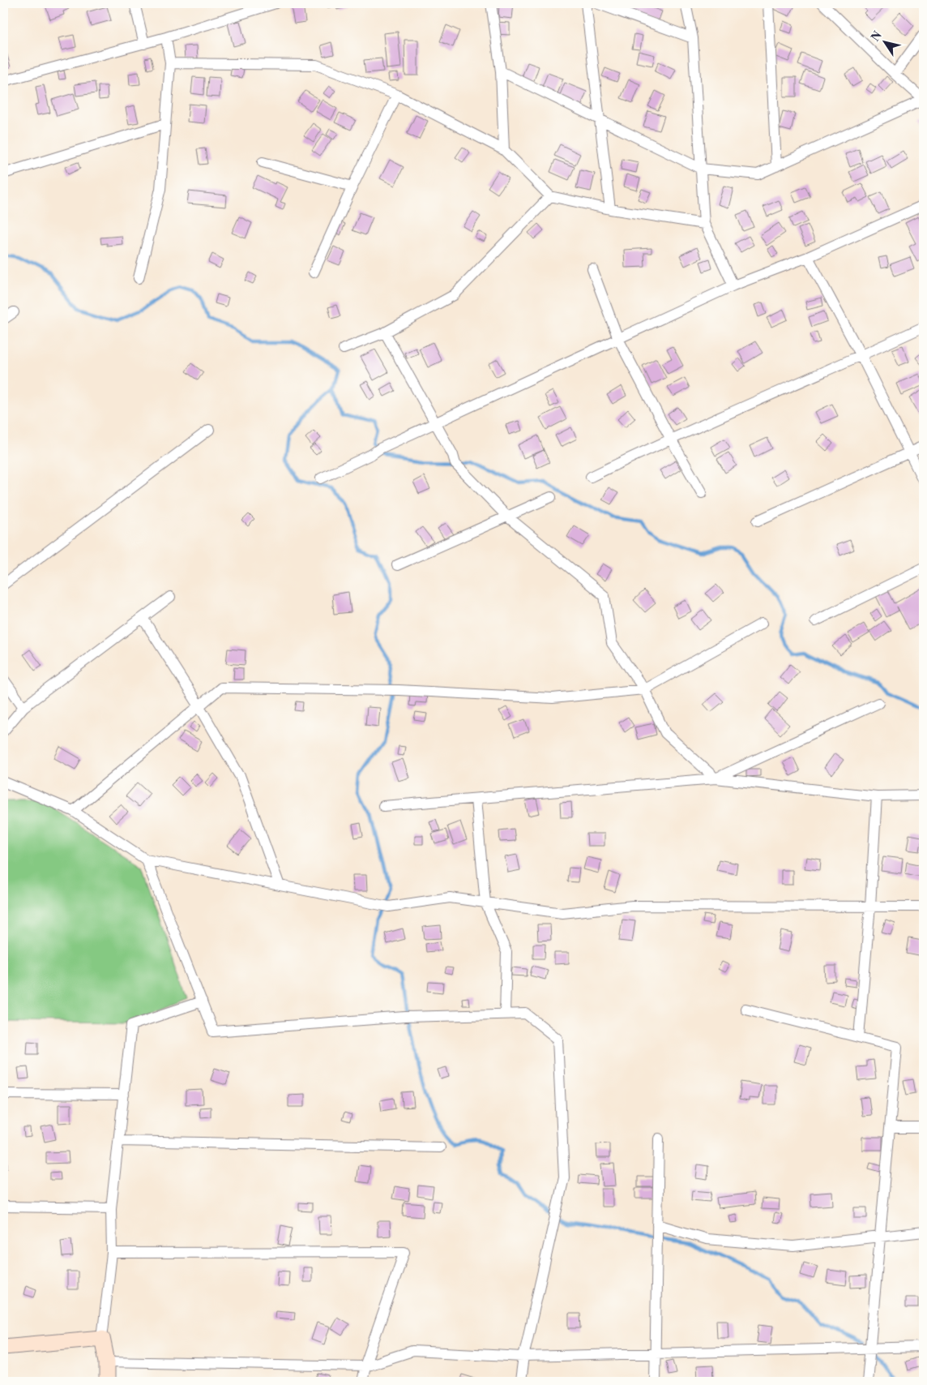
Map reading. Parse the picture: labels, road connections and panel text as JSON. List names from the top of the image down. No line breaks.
{"north":"top left"}
